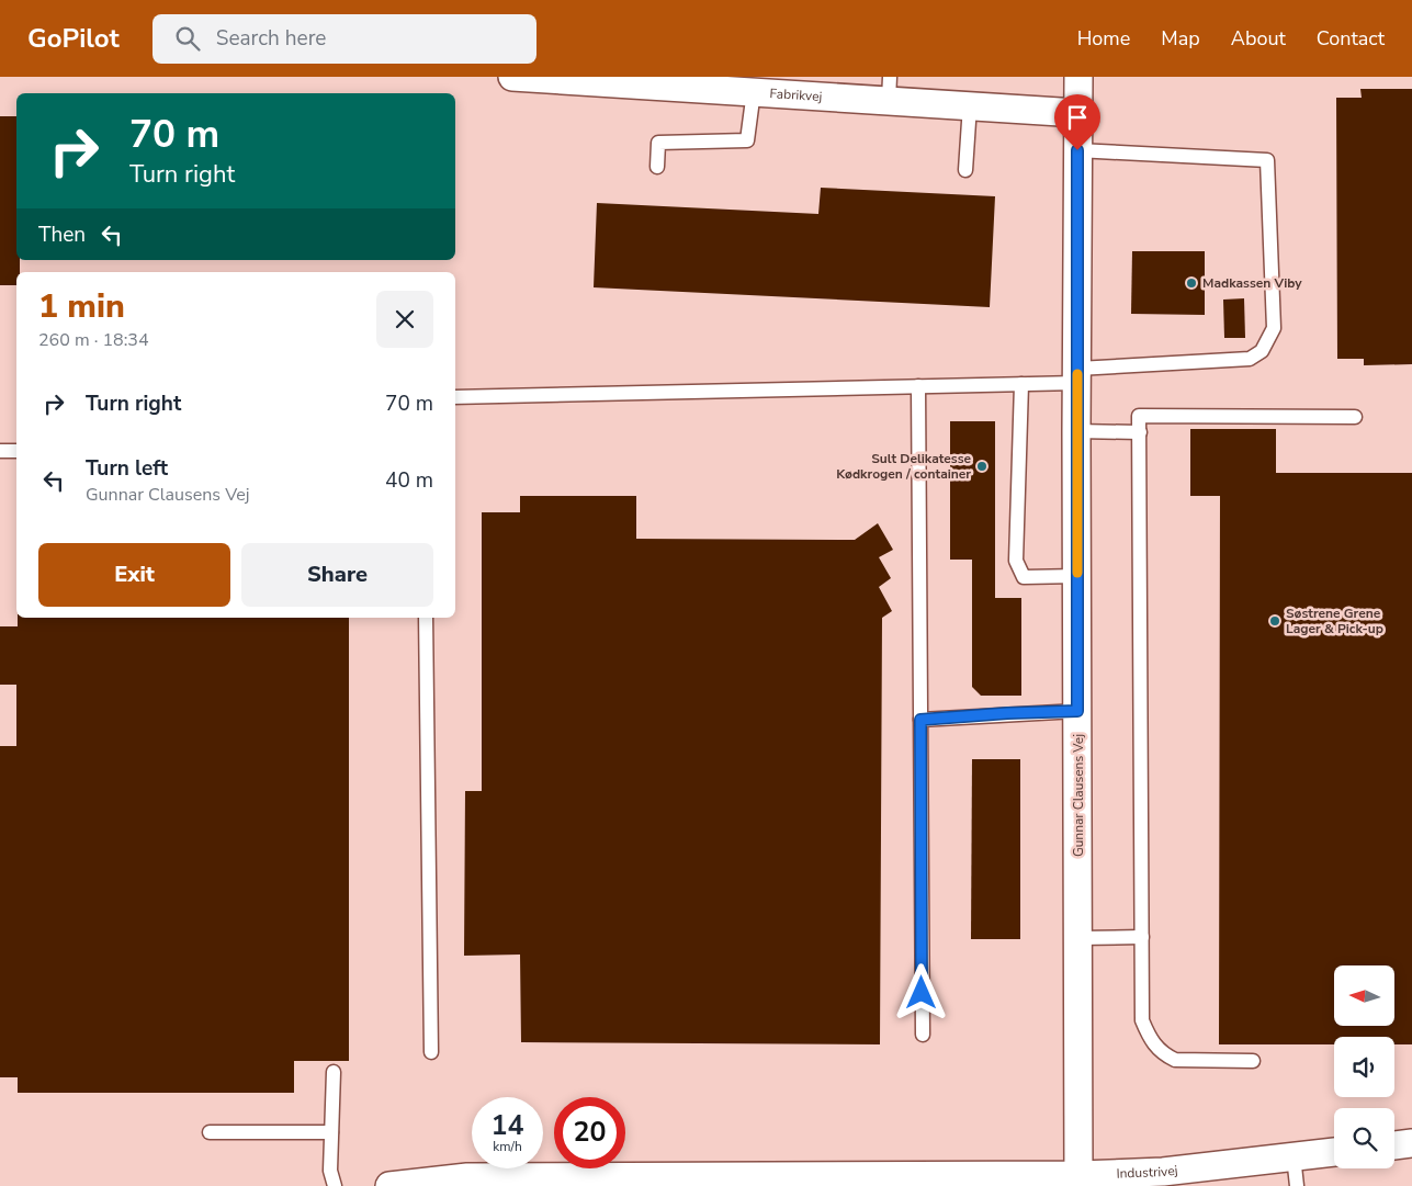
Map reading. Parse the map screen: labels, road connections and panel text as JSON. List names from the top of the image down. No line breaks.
{"streets":{"street":["Fabrikvej","Gunnar Clausens Vej","Industrivej"]},"crossings":[["Fabrikvej","Gunnar Clausens Vej"],["Gunnar Clausens Vej","Industrivej"]],"places":["Madkassen Viby","Sult Delikatesse Kødkrogen / container","Søstrene Grene Lager & Pick-up"],"north":"left","page":{"header":"GoPilot","search":"Search here","nav":["Home","Map","About","Contact"],"turn":["70 m","Turn right"],"then":"Then","heading":["1 min","260 m · 18:34"],"list":[{"name":"Turn right","value":"70 m"},{"name":"Turn left","note":"Gunnar Clausens Vej","value":"40 m"}],"buttons":["Exit","Share"],"speed":"14 km/h","limit":"20"}}
